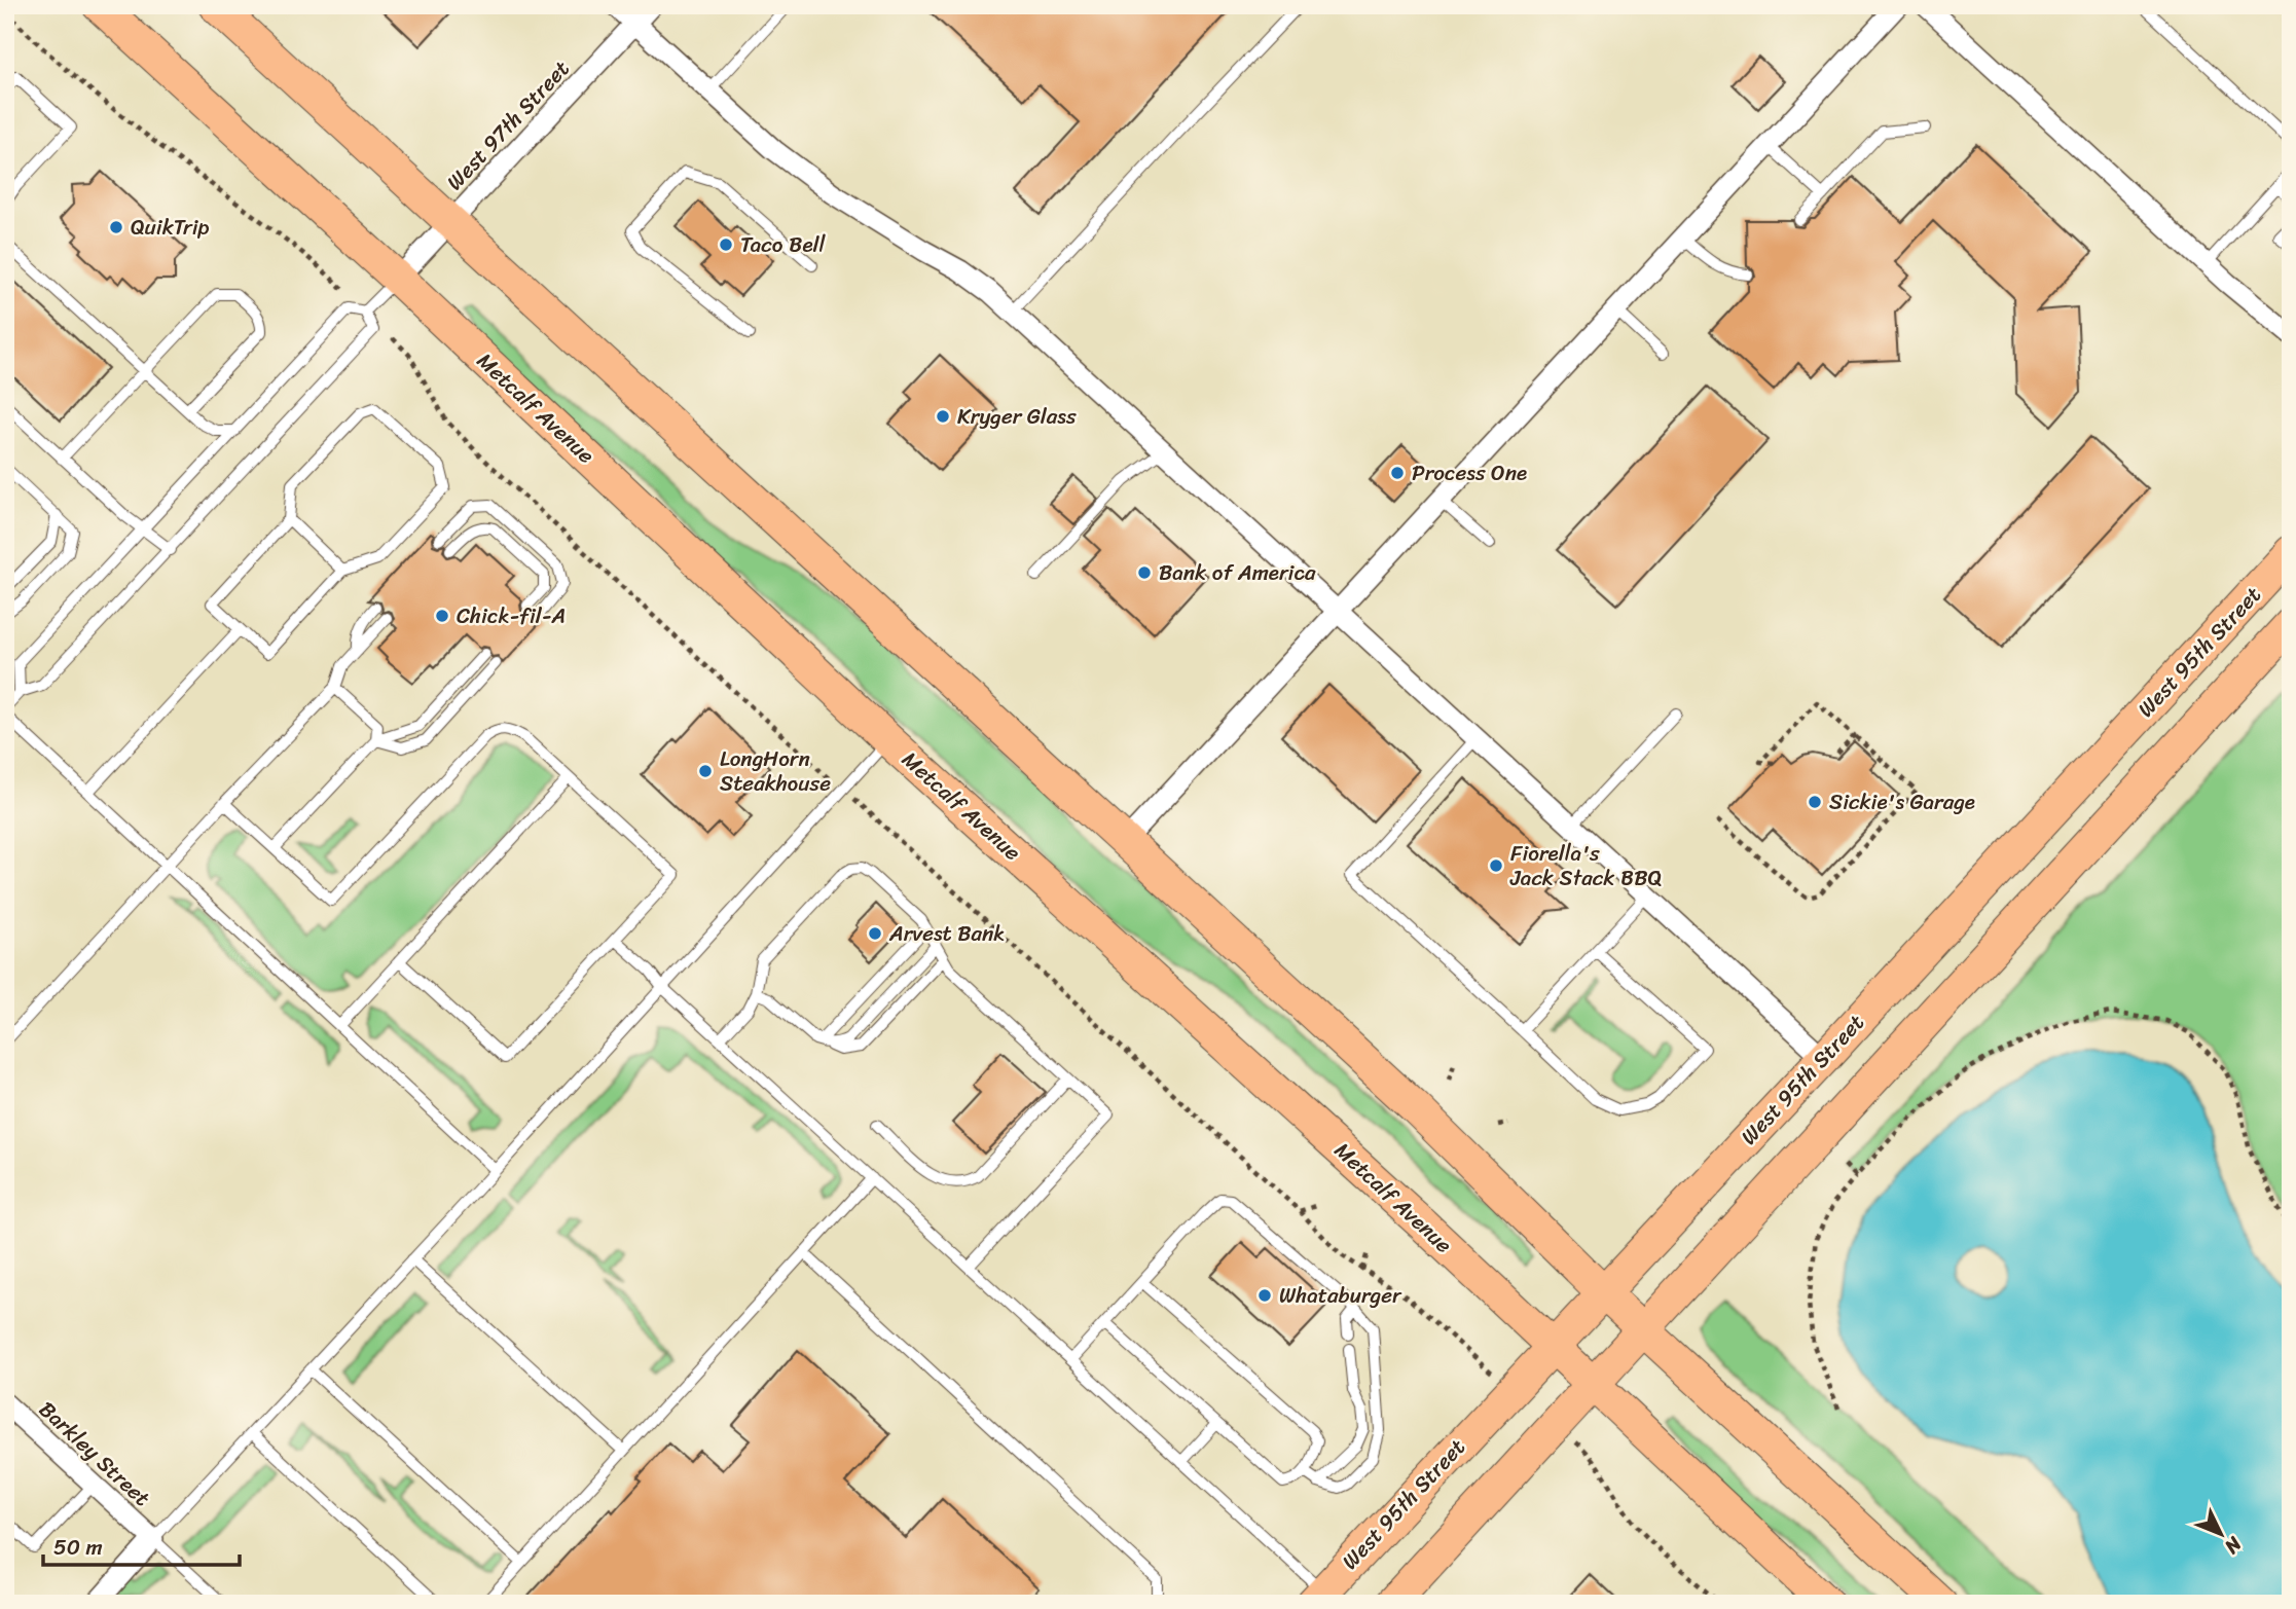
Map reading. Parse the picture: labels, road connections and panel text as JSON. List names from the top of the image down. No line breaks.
{"streets":{"main road":["Metcalf Avenue","West 95th Street"],"street":["West 97th Street","Barkley Street"]},"crossings":[["West 97th Street","Metcalf Avenue"],["Metcalf Avenue","West 95th Street"]],"places":["QuikTrip","Taco Bell","Kryger Glass","Process One","Bank of America","Chick-fil-A","LongHorn Steakhouse","Sickie's Garage","Fiorella's Jack Stack BBQ","Arvest Bank","Whataburger"],"scale_bar":"50 m","north":"bottom right"}
